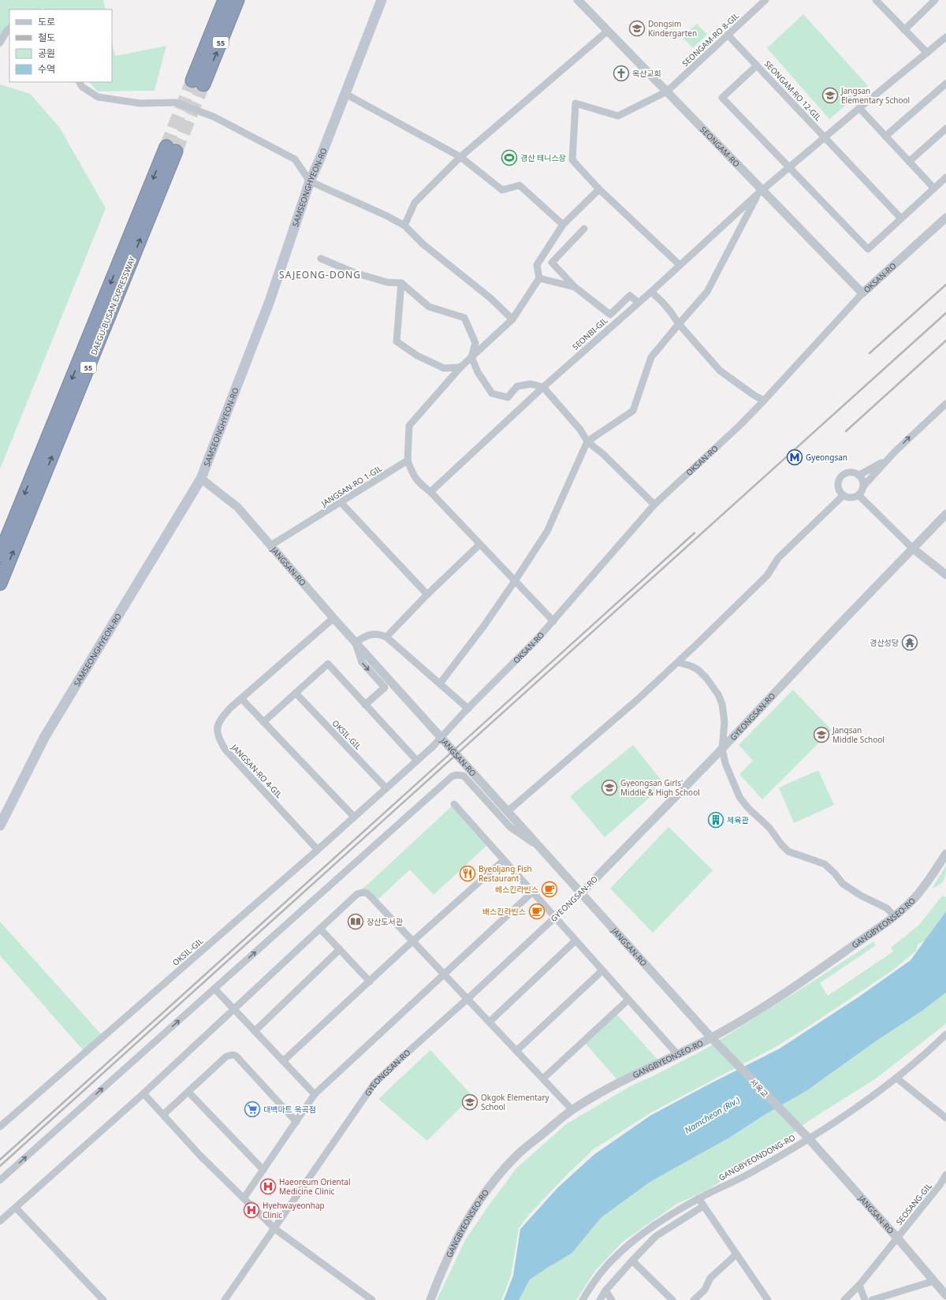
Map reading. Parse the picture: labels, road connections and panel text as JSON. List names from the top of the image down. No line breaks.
{"streets":{"highway":["55","DAEGU-BUSAN EXPRESSWAY"],"main road":["SAMSEONGHYEON-RO"],"street":["SEONGAM-RO 8-GIL","SEONGAM-RO 12-GIL","SEONGAM-RO","OKSAN-RO","SEONBI-GIL","JANGSAN-RO 1-GIL","JANGSAN-RO","GYEONGSAN-RO","OKSIL-GIL","JANGSAN-RO 4-GIL","GANGBYEONSEO-RO","서옥교","GANGBYEONDONG-RO","SEOSANG-GIL"]},"crossings":[["SEONGAM-RO 8-GIL","SEONGAM-RO"],["SEONGAM-RO","OKSAN-RO"],["SEONGAM-RO","SEONBI-GIL"],["SAMSEONGHYEON-RO","JANGSAN-RO"],["OKSAN-RO","OKSIL-GIL"],["JANGSAN-RO 1-GIL","JANGSAN-RO"],["JANGSAN-RO","GYEONGSAN-RO"],["JANGSAN-RO","JANGSAN-RO 4-GIL"],["JANGSAN-RO","GANGBYEONSEO-RO"],["JANGSAN-RO","서옥교"],["JANGSAN-RO","GANGBYEONDONG-RO"],["JANGSAN-RO","SEOSANG-GIL"],["OKSIL-GIL","JANGSAN-RO 4-GIL"],["GANGBYEONSEO-RO","서옥교"],["서옥교","GANGBYEONDONG-RO"]],"districts":["SAJEONG-DONG"],"water":["Namcheon (Riv.)"],"places":{"school or university":["Dongsim Kindergarten","Jangsan Elementary School","Jangsan Middle School","Gyeongsan Girls' Middle & High School","Okgok Elementary School"],"church":["옥산교회"],"sports":["경산 테니스장"],"metro station":["Gyeongsan"],"temple":["경산성당"],"building":["체육관"],"restaurant":["Byeoljang Fish Restaurant"],"cafe":["베스킨라빈스","배스킨라빈스"],"library":["장산도서관"],"supermarket":["대백마트 옥곡점"],"hospital":["Haeoreum Oriental Medicine Clinic","Hyehwayeonhap Clinic"]},"legend":["도로","철도","공원","수역"]}
